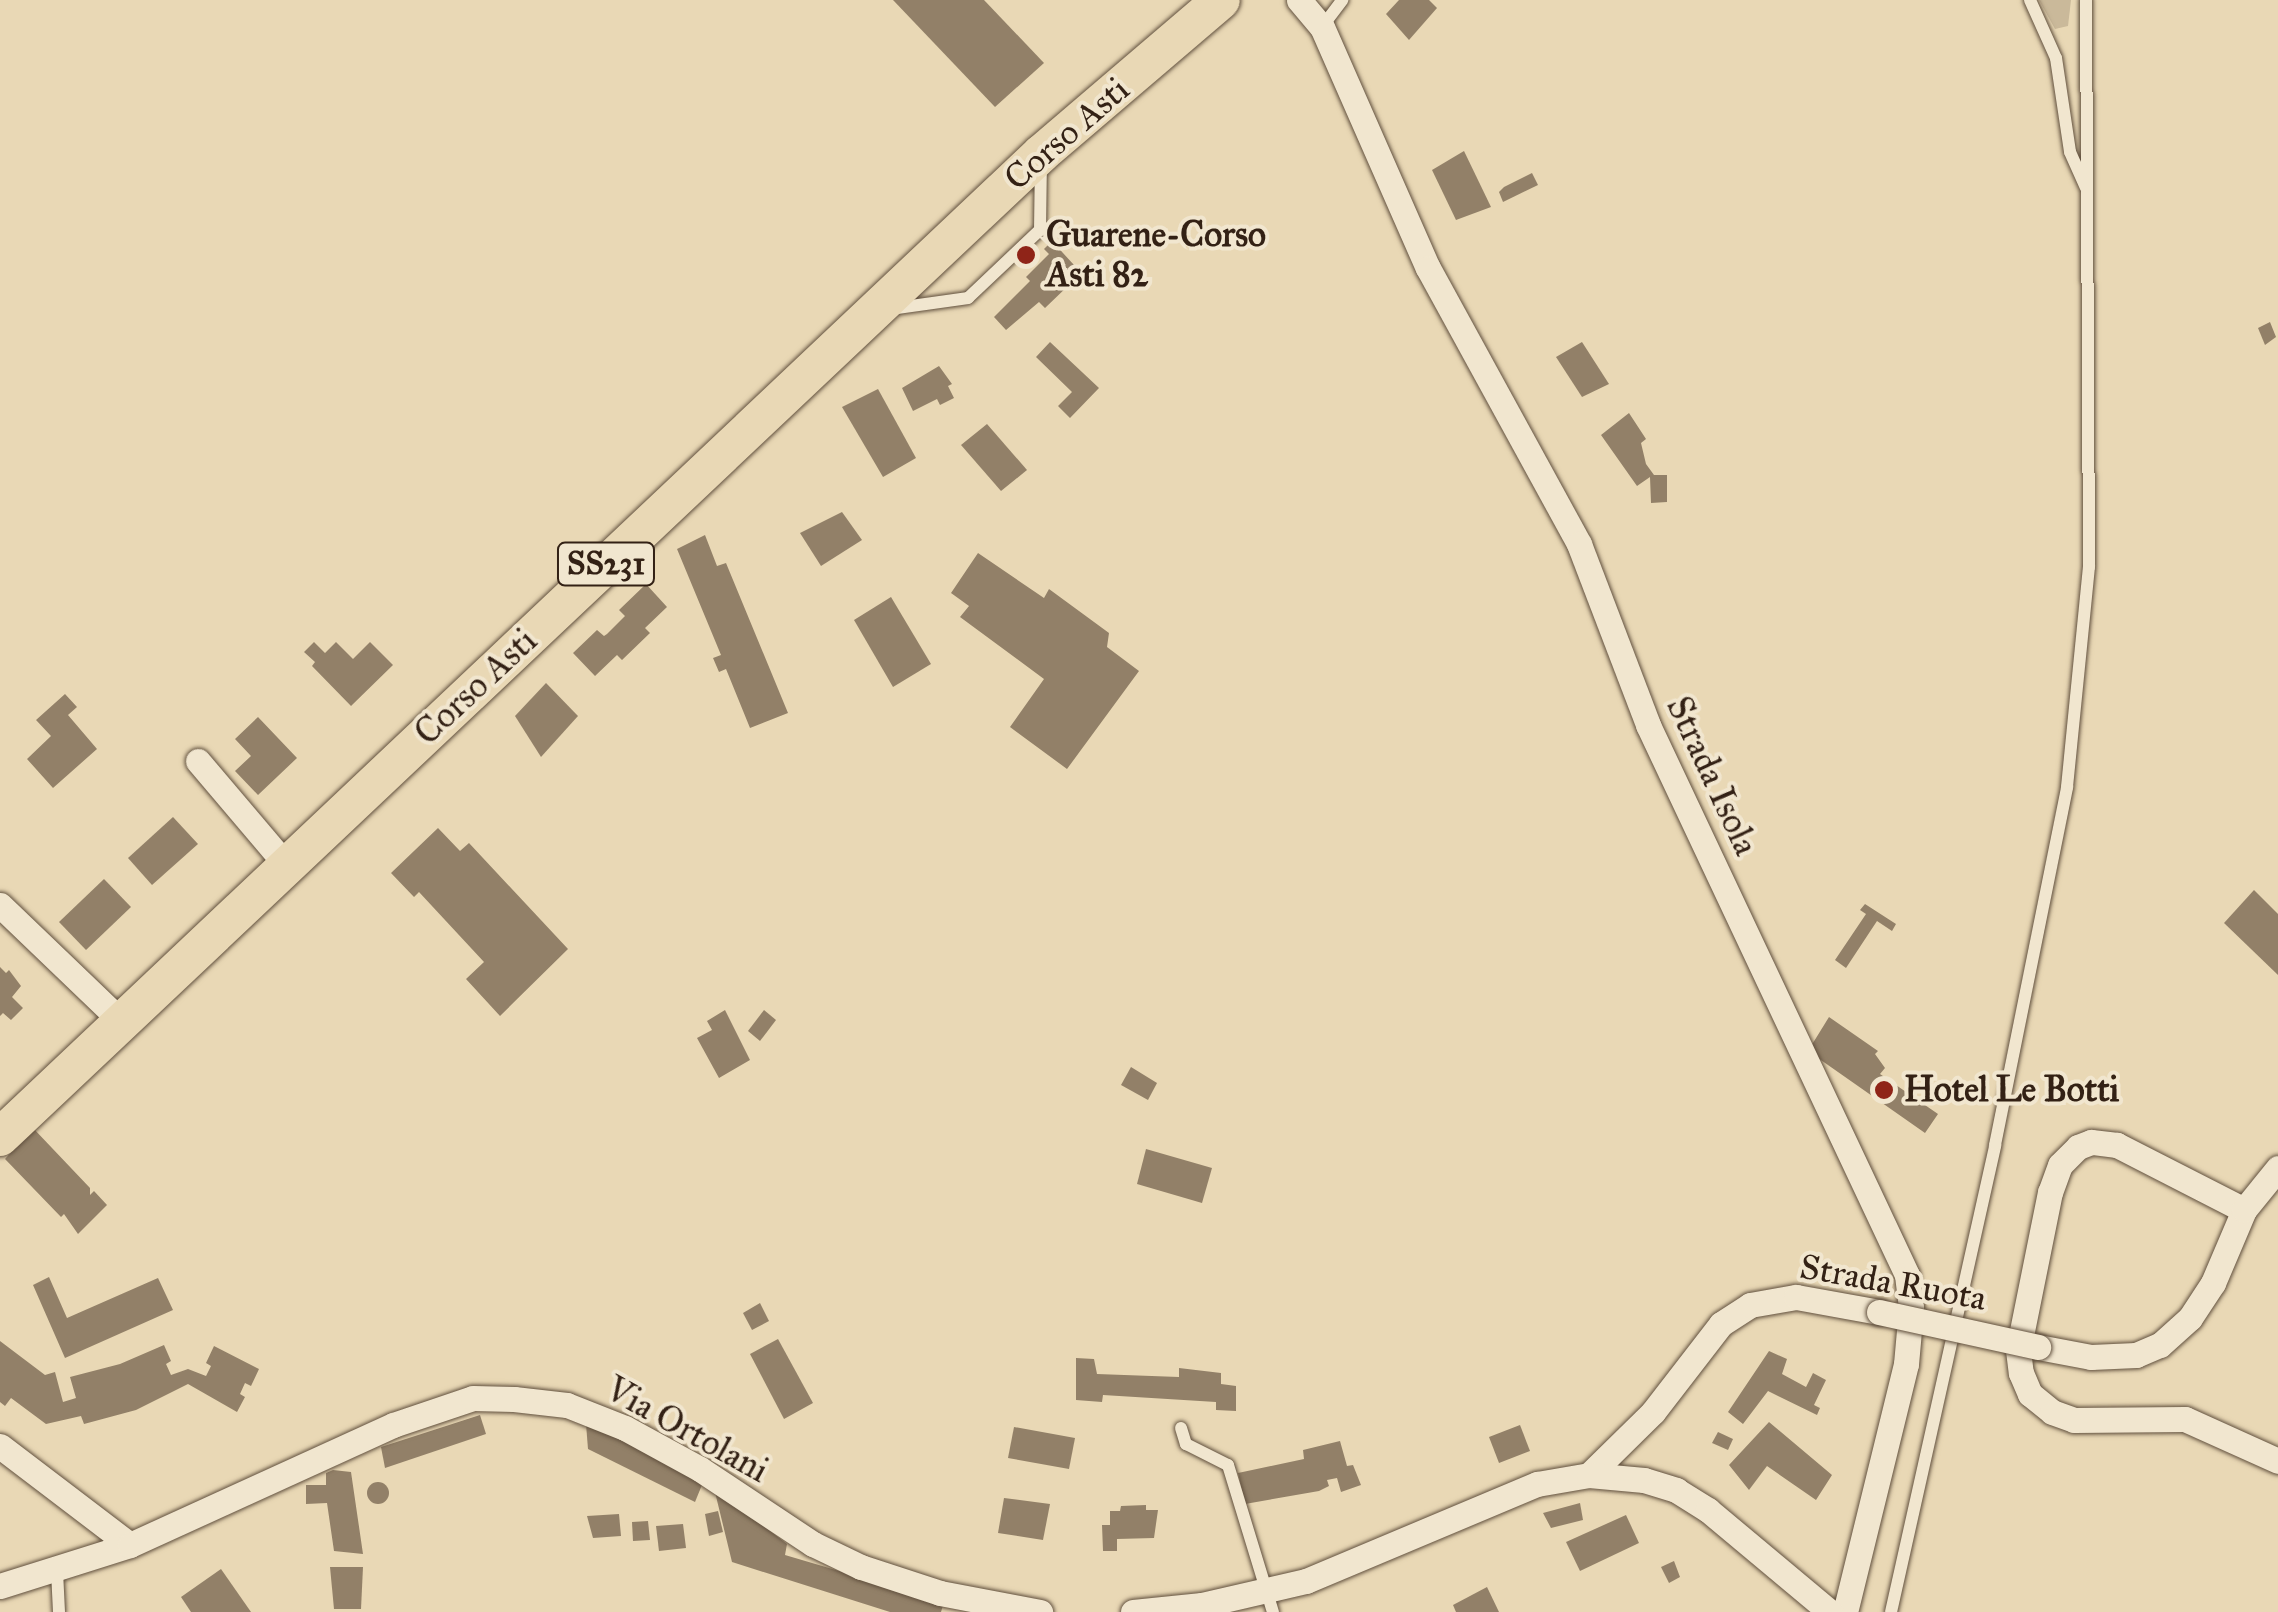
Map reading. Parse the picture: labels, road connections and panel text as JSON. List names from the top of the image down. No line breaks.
{"streets":{"main road":["Corso Asti","SS231"],"street":["Strada Isola","Strada Ruota","Via Ortolani"]},"places":["Guarene-Corso Asti 82","Hotel Le Botti"]}
